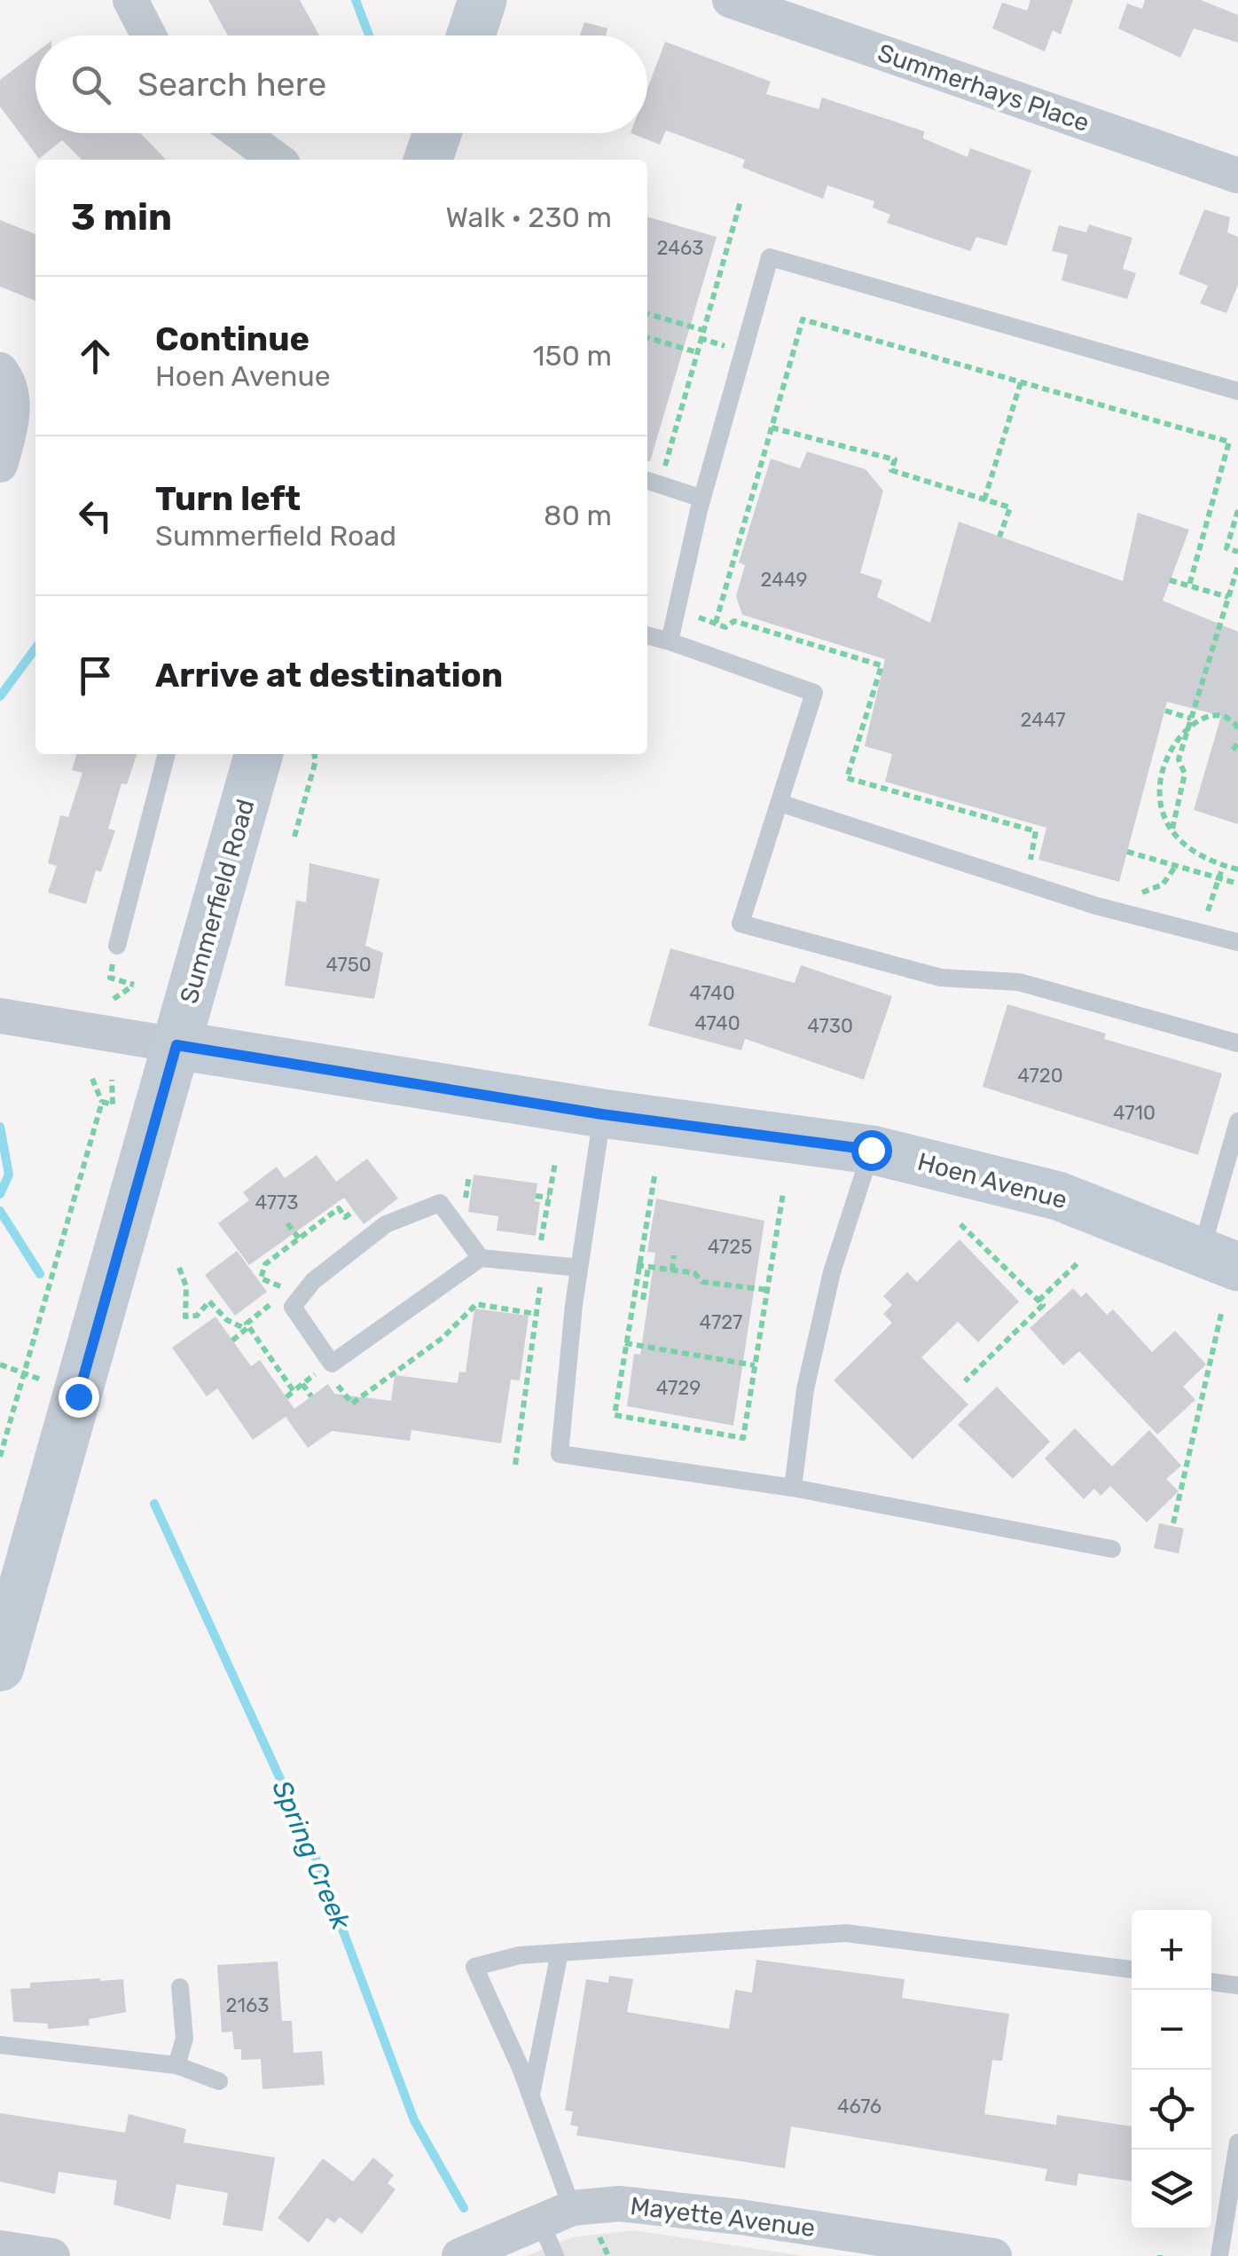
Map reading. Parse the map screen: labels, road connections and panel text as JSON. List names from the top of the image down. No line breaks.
{"streets":{"street":["Summerhays Place","Summerfield Road","Hoen Avenue","Mayette Avenue"]},"crossings":[["Summerfield Road","Hoen Avenue"]],"water":["Spring Creek"],"house_numbers":["2463","2449","2447","4750","4740","4740","4730","4720","4710","4773","4725","4727","4729","2163","4676"],"page":{"search":"Search here","heading":["3 min","Walk · 230 m"],"list":[["Continue","Hoen Avenue","150 m"],["Turn left","Summerfield Road","80 m"],"Arrive at destination"],"map_buttons":["+","−"]}}
